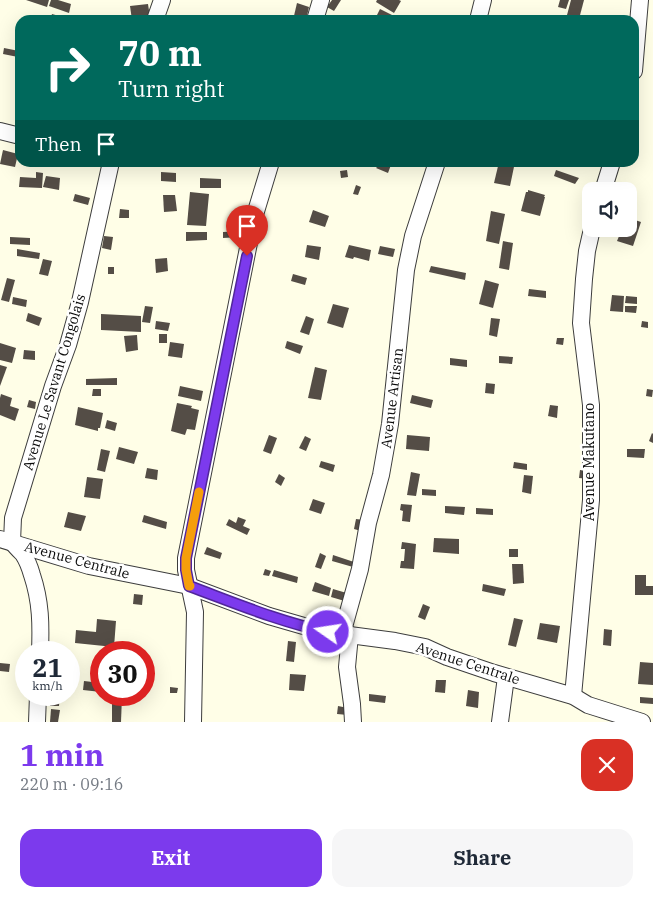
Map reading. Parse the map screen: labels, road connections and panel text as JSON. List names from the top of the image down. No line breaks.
{"streets":{"street":["Avenue Le Savant Congolais","Avenue Artisan","Avenue Makutano","Avenue Centrale"]},"crossings":[["Avenue Le Savant Congolais","Avenue Centrale"],["Avenue Artisan","Avenue Centrale"],["Avenue Makutano","Avenue Centrale"]],"page":{"turn":["70 m","Turn right"],"then":"Then","speed":"21 km/h","limit":"30","heading":["1 min","220 m · 09:16"],"buttons":["Exit","Share"]}}
